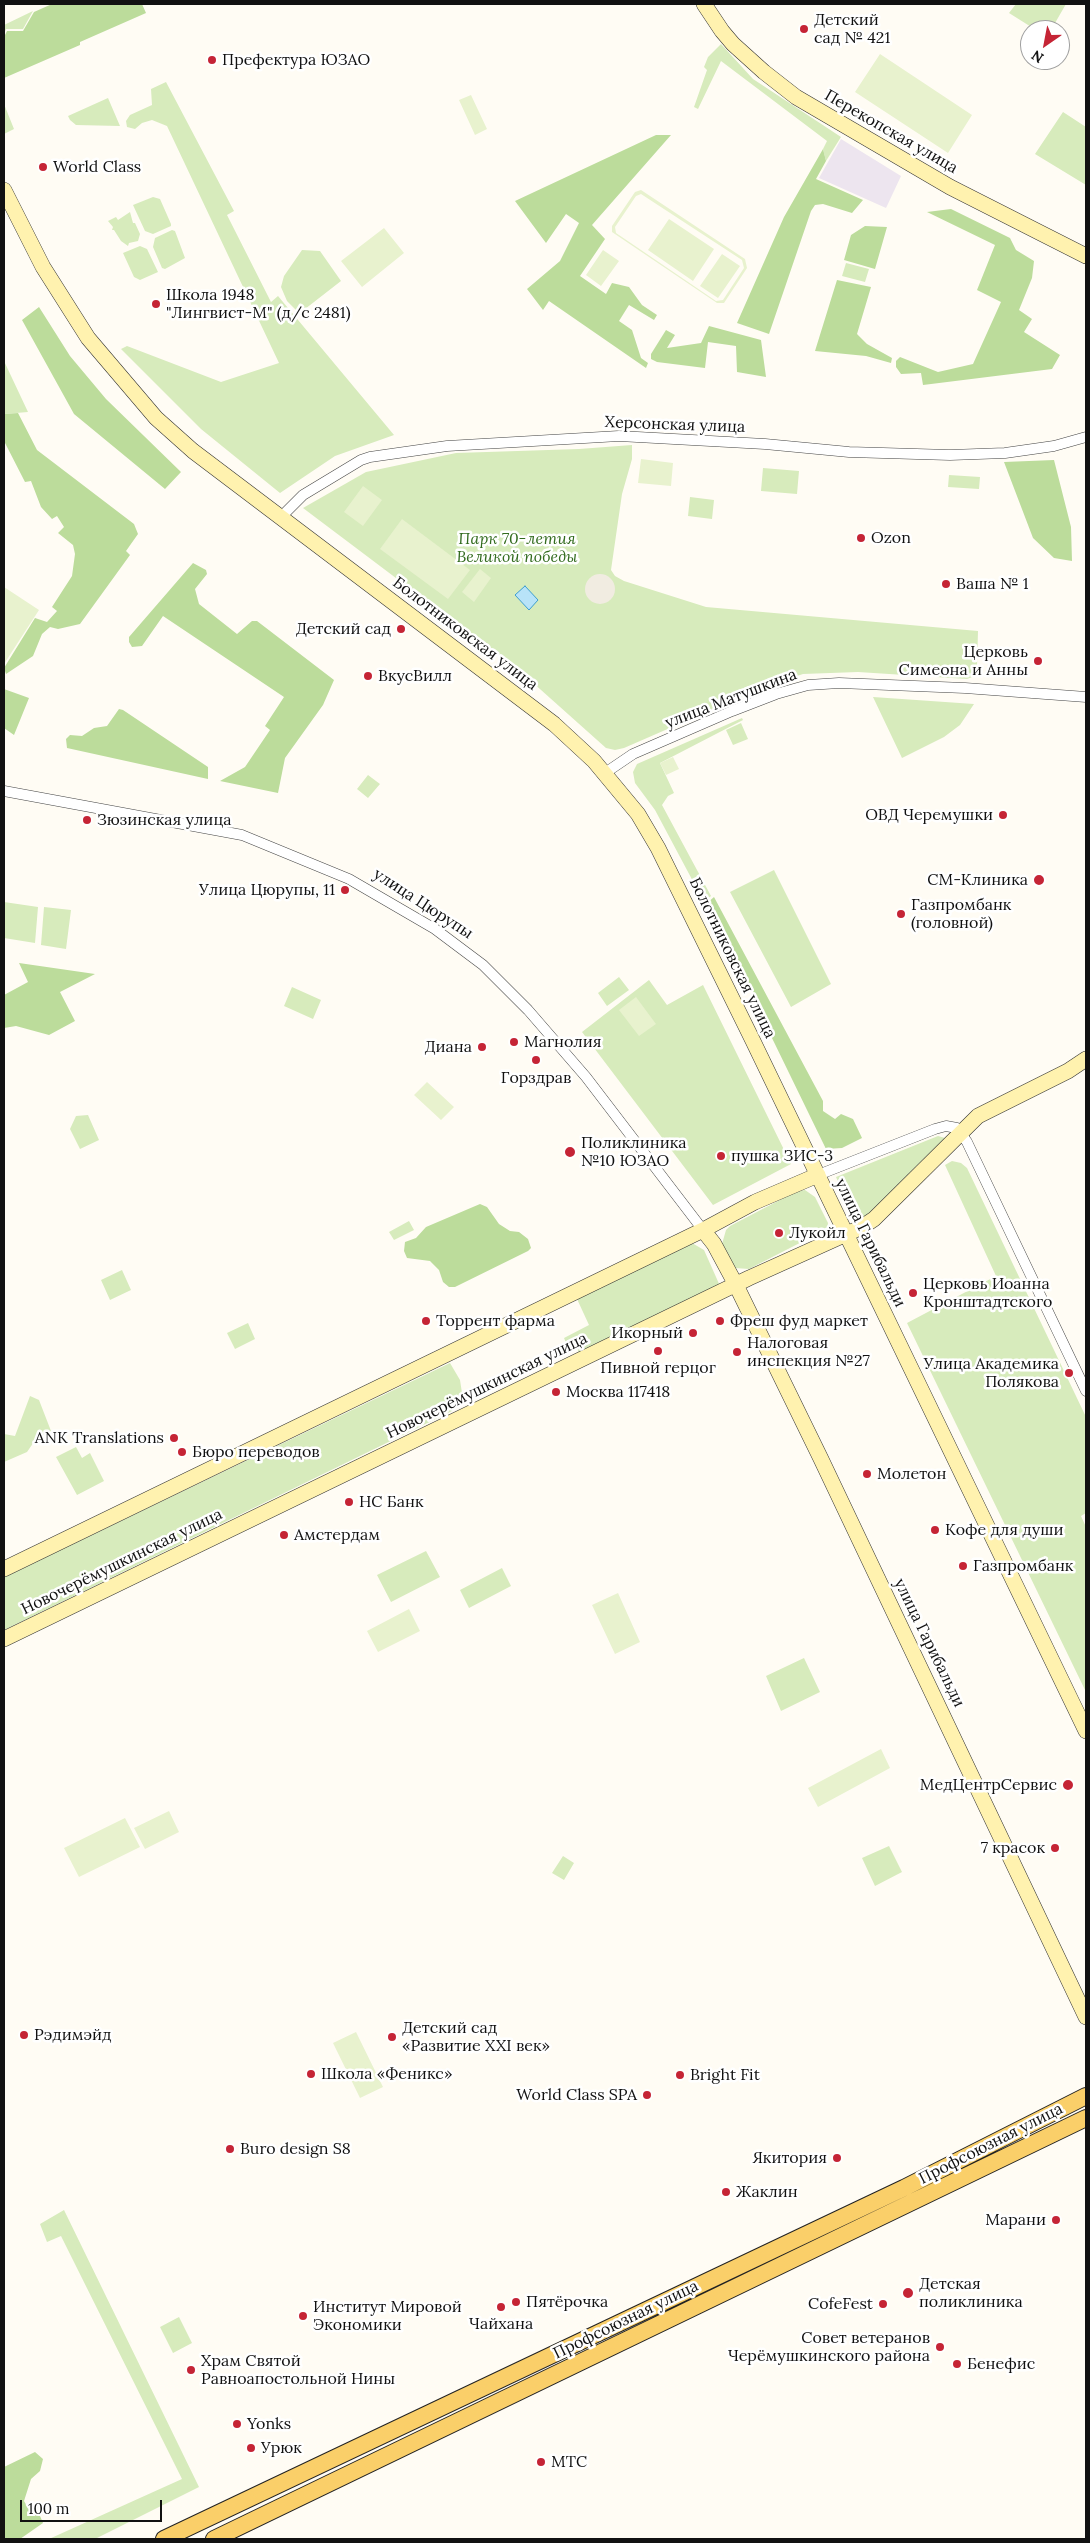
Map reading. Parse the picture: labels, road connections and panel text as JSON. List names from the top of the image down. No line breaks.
{"streets":{"main road":["Профсоюзная улица"],"street":["Перекопская улица","Херсонская улица","Болотниковская улица","улица Матушкина","улица Цюрупы","улица Гарибальди","Новочерёмушкинская улица"]},"crossings":[["Херсонская улица","Болотниковская улица"],["Болотниковская улица","улица Матушкина"],["Болотниковская улица","улица Гарибальди"],["улица Цюрупы","улица Гарибальди"],["улица Цюрупы","Новочерёмушкинская улица"],["улица Гарибальди","Новочерёмушкинская улица"]],"parks":["Парк 70-летия Великой победы"],"places":["Детский сад № 421","Префектура ЮЗАО","World Class","Школа 1948 \"Лингвист-М\" (д/с 2481)","Ozon","Ваша № 1","Детский сад","Церковь Симеона и Анны","ВкусВилл","ОВД Черемушки","Зюзинская улица","СМ-Клиника","Улица Цюрупы, 11","Газпромбанк (головной)","Магнолия","Диана","Горздрав","Поликлиника №10 ЮЗАО","пушка ЗИС-3","Лукойл","Церковь Иоанна Кронштадтского","Торрент фарма","Фреш фуд маркет","Икорный","Пивной герцог","Налоговая инспекция №27","Улица Академика Полякова","Москва 117418","ANK Translations","Бюро переводов","Молетон","НС Банк","Кофе для души","Амстердам","Газпромбанк","МедЦентрСервис","7 красок","Рэдимэйд","Детский сад «Развитие XXI век»","Школа «Феникс»","Bright Fit","World Class SPA","Buro design S8","Якитория","Жаклин","Марани","Детская поликлиника","Пятёрочка","CofeFest","Чайхана","Институт Мировой Экономики","Совет ветеранов Черёмушкинского района","Бенефис","Храм Святой Равноапостольной Нины","Yonks","Урюк","МТС"],"scale_bar":"100 m","north":"bottom left"}
